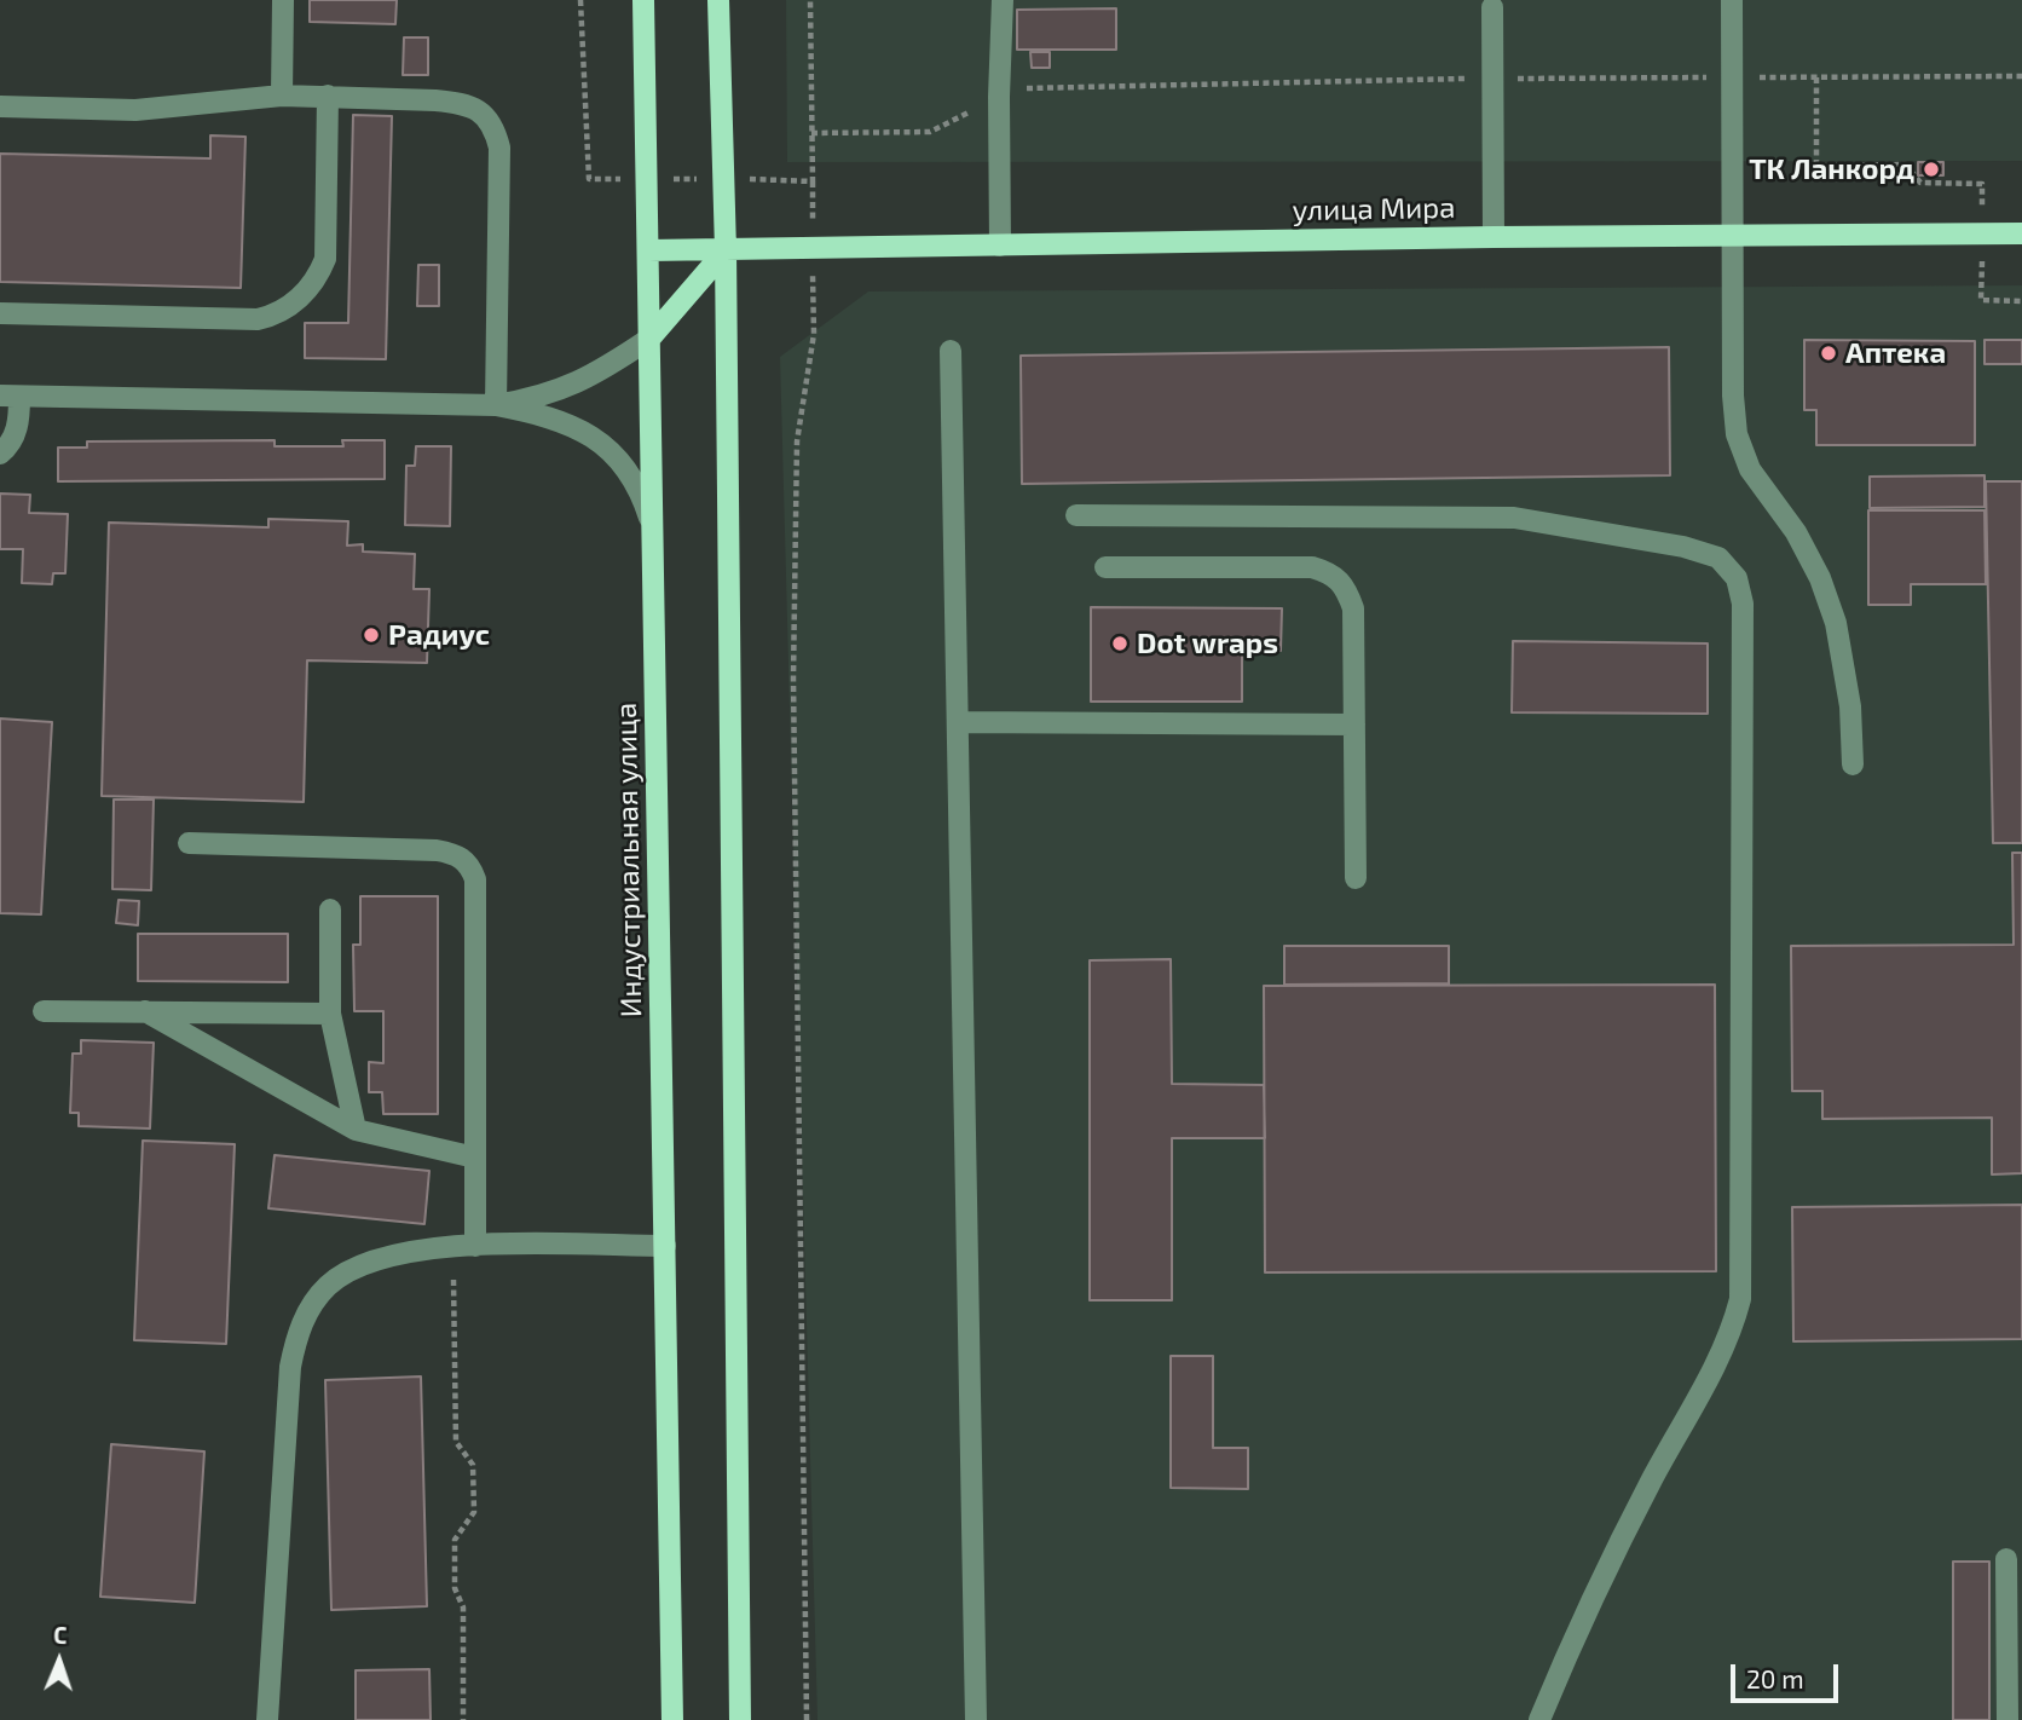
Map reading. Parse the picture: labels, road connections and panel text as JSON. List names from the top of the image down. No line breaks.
{"streets":{"main road":["улица Мира","Индустриальная улица"]},"crossings":[["улица Мира","Индустриальная улица"]],"places":["ТК Ланкорд","Аптека","Радиус","Dot wraps"],"scale_bar":"20 m","north":"top"}
